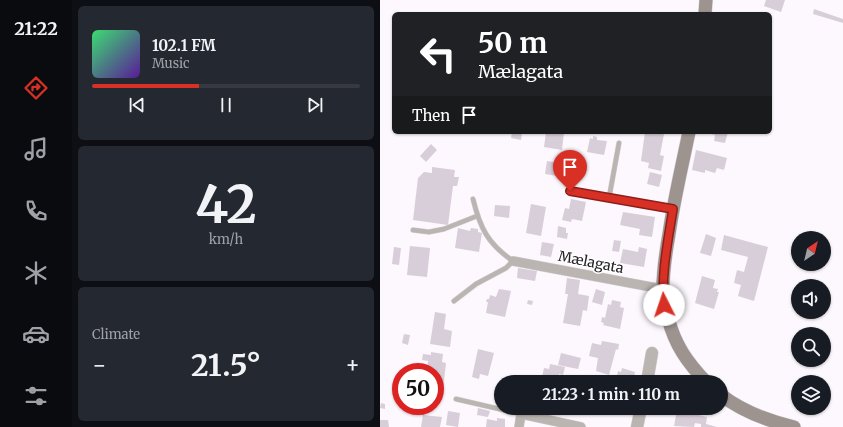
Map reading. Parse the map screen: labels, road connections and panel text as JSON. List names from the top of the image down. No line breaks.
{"streets":{"street":["Mælagata"]},"north":"top right","page":{"tabs":"21:22","turn":["50 m","Mælagata"],"song":["102.1 FM","Music"],"then":"Then","tile":[["42","km/h"],"Climate"],"heat":["−","21.5°","+"],"limit":"50","trip":"21:23 · 1 min · 110 m"}}
